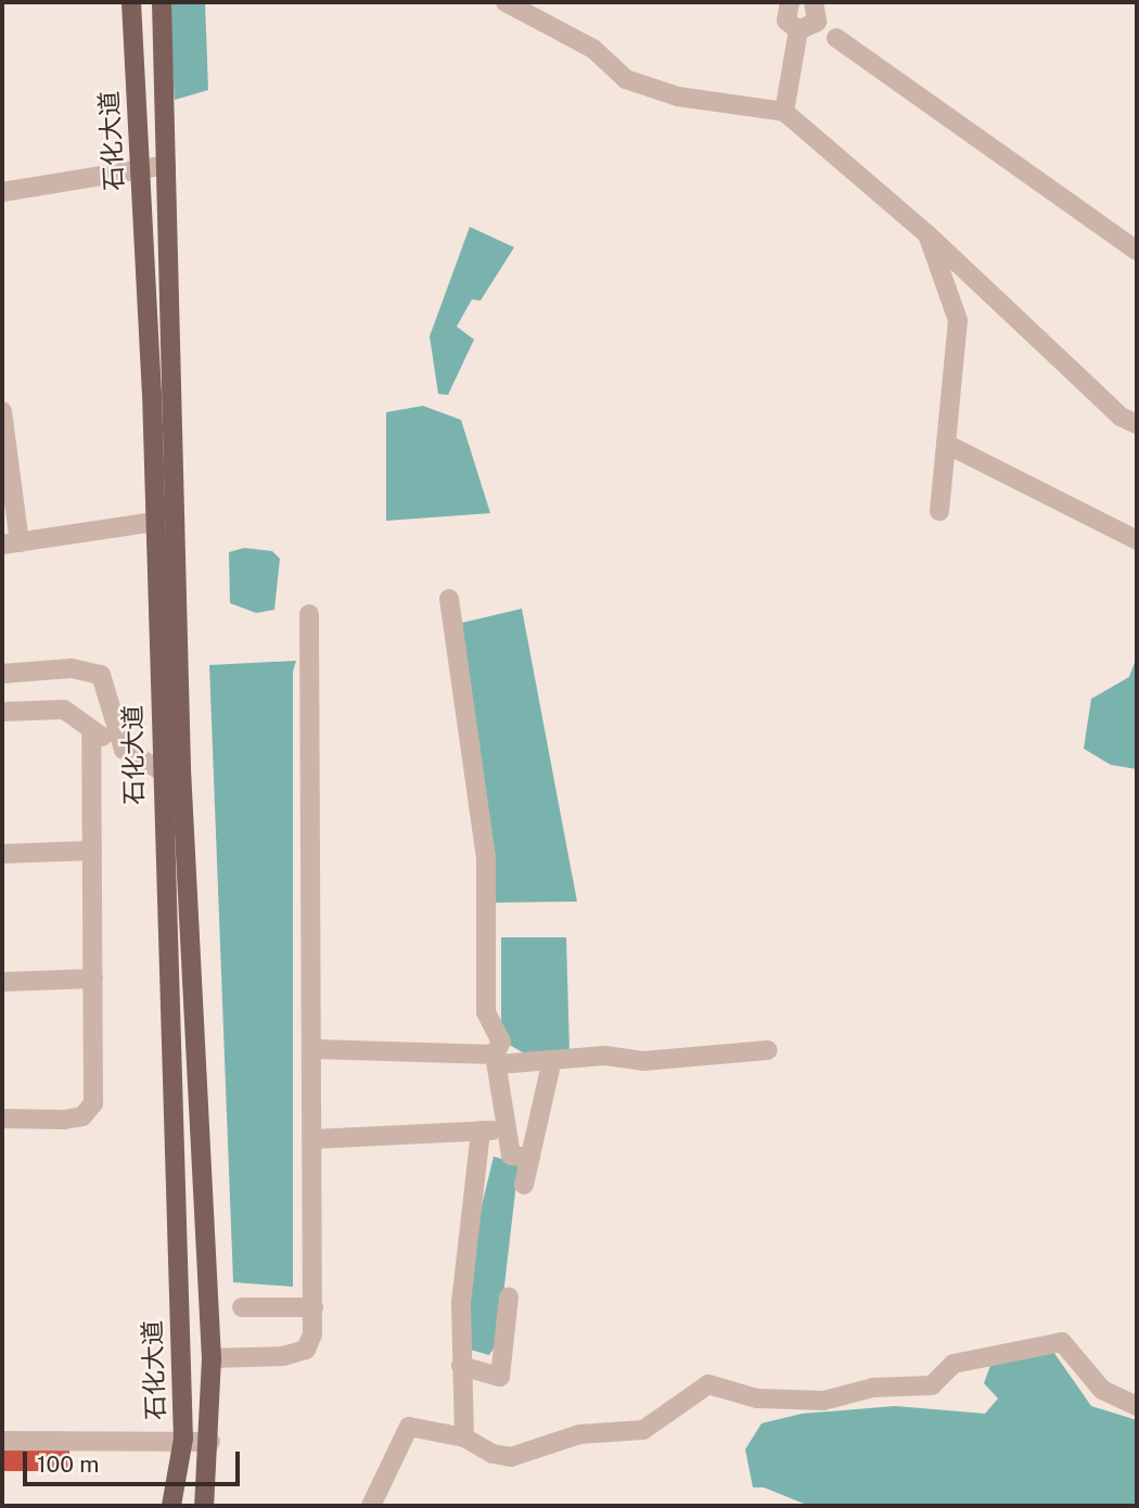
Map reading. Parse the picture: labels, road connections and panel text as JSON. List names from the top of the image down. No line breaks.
{"streets":{"main road":["石化大道"]},"scale_bar":"100 m"}
